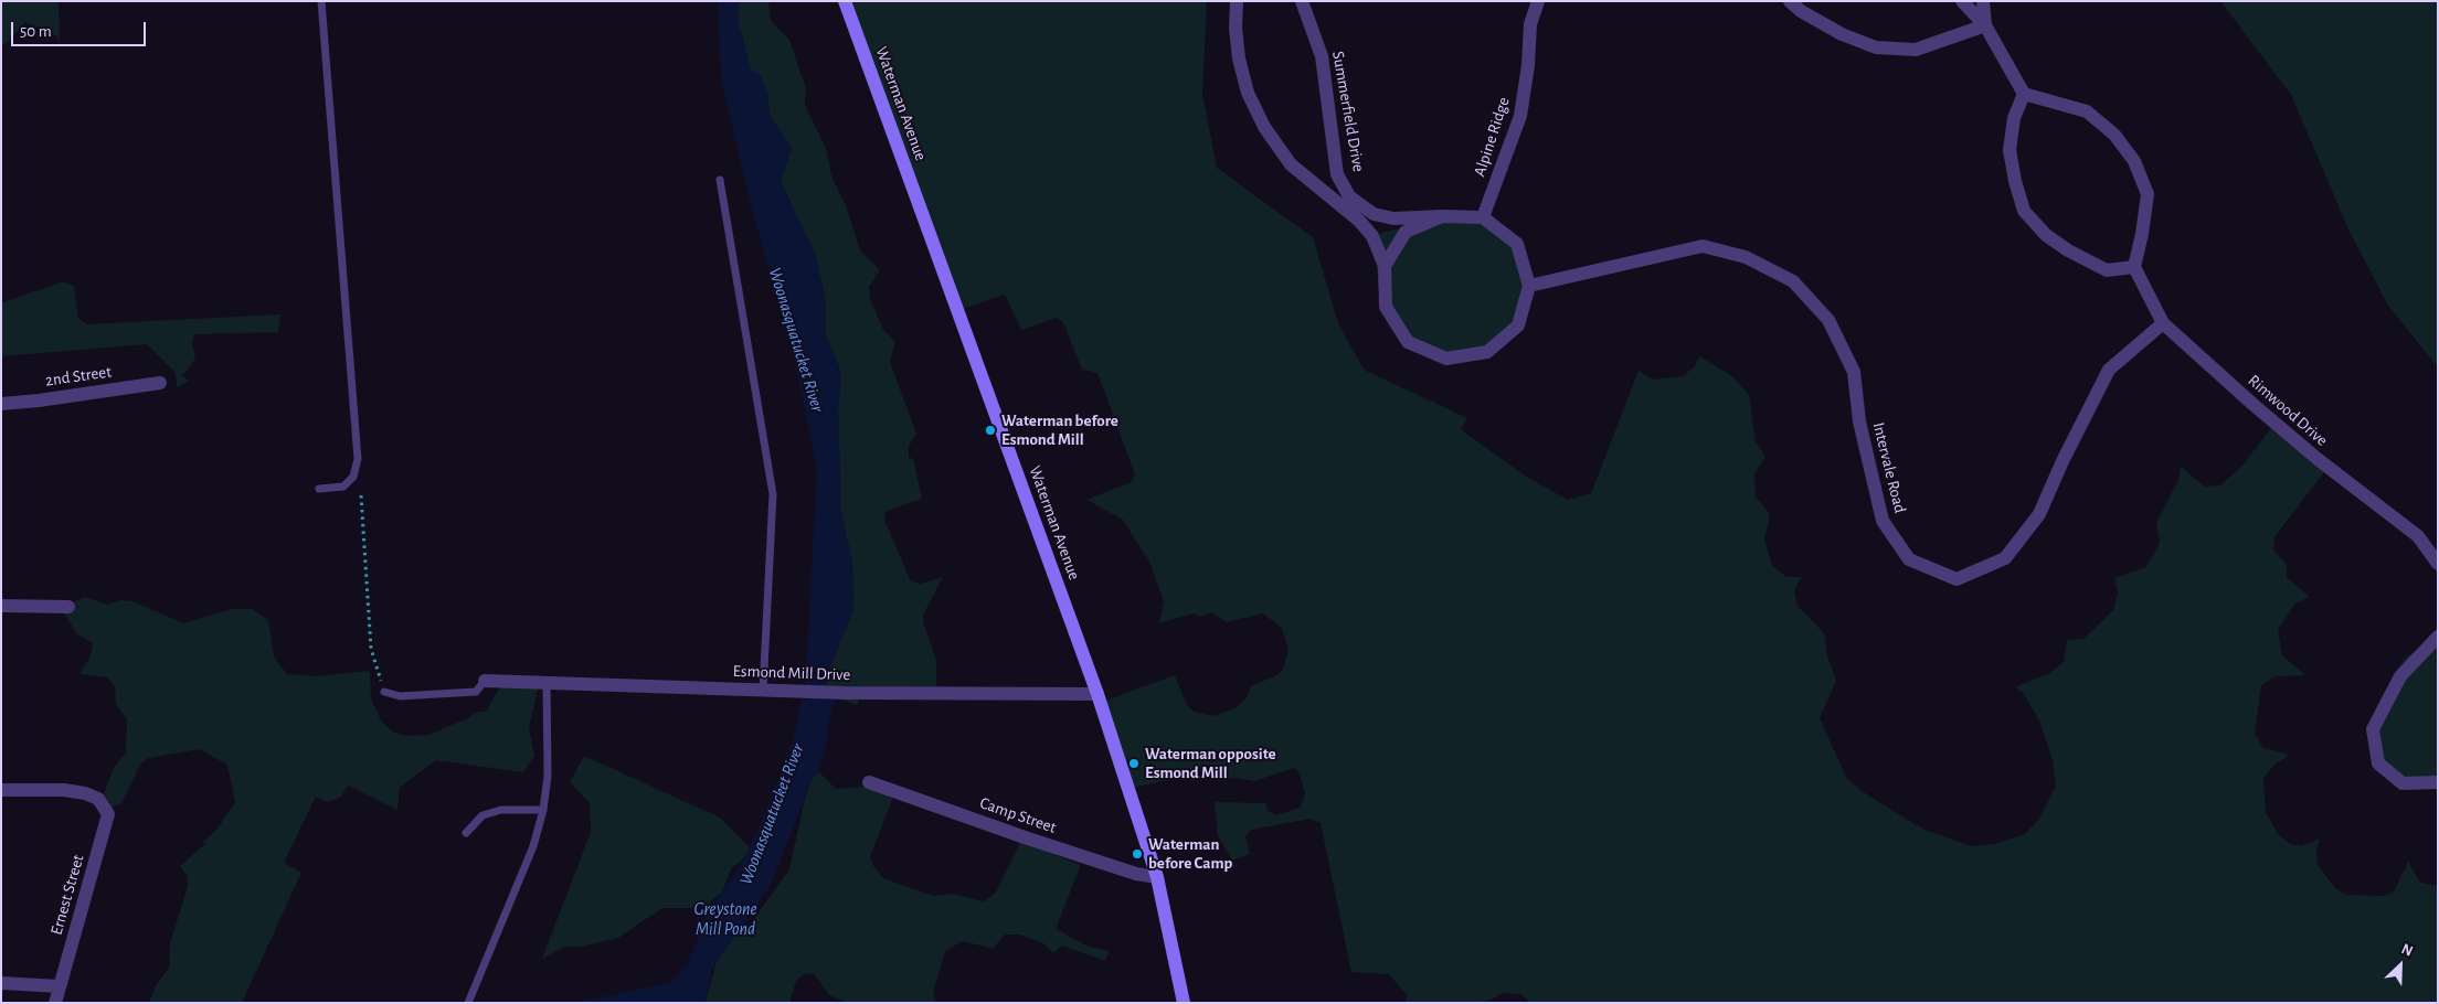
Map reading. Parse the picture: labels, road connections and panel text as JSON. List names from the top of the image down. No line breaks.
{"streets":{"main road":["Waterman Avenue"],"street":["Summerfield Drive","Alpine Ridge","2nd Street","Rimwood Drive","Intervale Road","Esmond Mill Drive","Camp Street","Ernest Street"]},"crossings":[["Waterman Avenue","Esmond Mill Drive"],["Waterman Avenue","Camp Street"],["Summerfield Drive","Alpine Ridge"],["Summerfield Drive","Intervale Road"],["Alpine Ridge","Intervale Road"],["Rimwood Drive","Intervale Road"]],"water":["Woonasquatucket River","Greystone Mill Pond"],"places":["Waterman before Esmond Mill","Waterman opposite Esmond Mill","Waterman before Camp"],"scale_bar":"50 m","north":"top right"}
